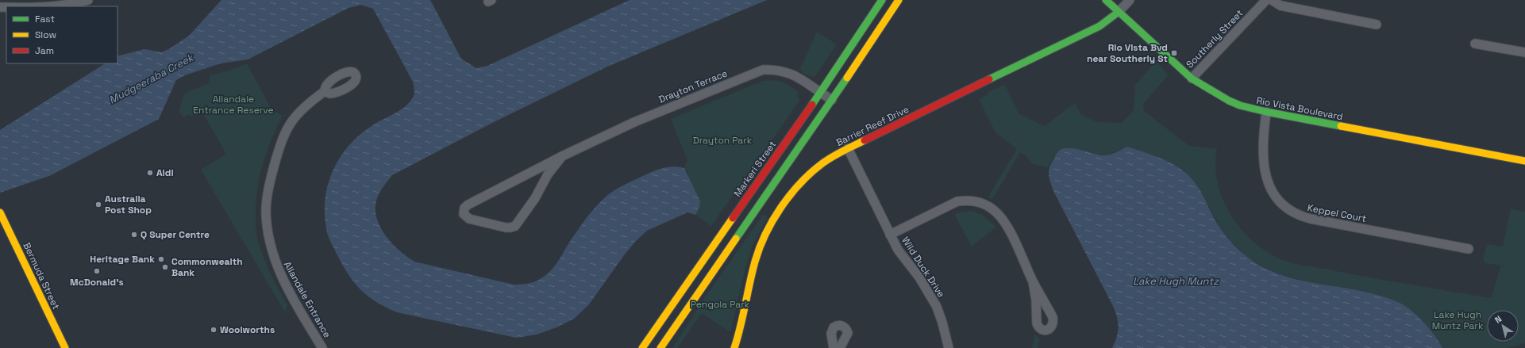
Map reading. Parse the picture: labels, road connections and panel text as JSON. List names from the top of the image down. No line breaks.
{"streets":{"street":["Southerly Street","Drayton Terrace","Rio Vista Boulevard","Barrier Reef Drive","Markeri Street","Keppel Court","Wild Duck Drive","Bermuda Street","Allandale Entrance"]},"crossings":[["Southerly Street","Rio Vista Boulevard"],["Drayton Terrace","Markeri Street"],["Rio Vista Boulevard","Barrier Reef Drive"],["Rio Vista Boulevard","Keppel Court"],["Barrier Reef Drive","Wild Duck Drive"]],"water":["Mudgeeraba Creek","Lake Hugh Muntz"],"parks":["Allandale Entrance Reserve","Drayton Park","Pengola Park","Lake Hugh Muntz Park"],"places":{"transit":["Rio Vista Bvd near Southerly St"],"other":["Aldi","Australia Post Shop","Q Super Centre","Heritage Bank","Commonwealth Bank","McDonald's","Woolworths"]},"legend":["Fast","Slow","Jam"],"north":"top left"}
